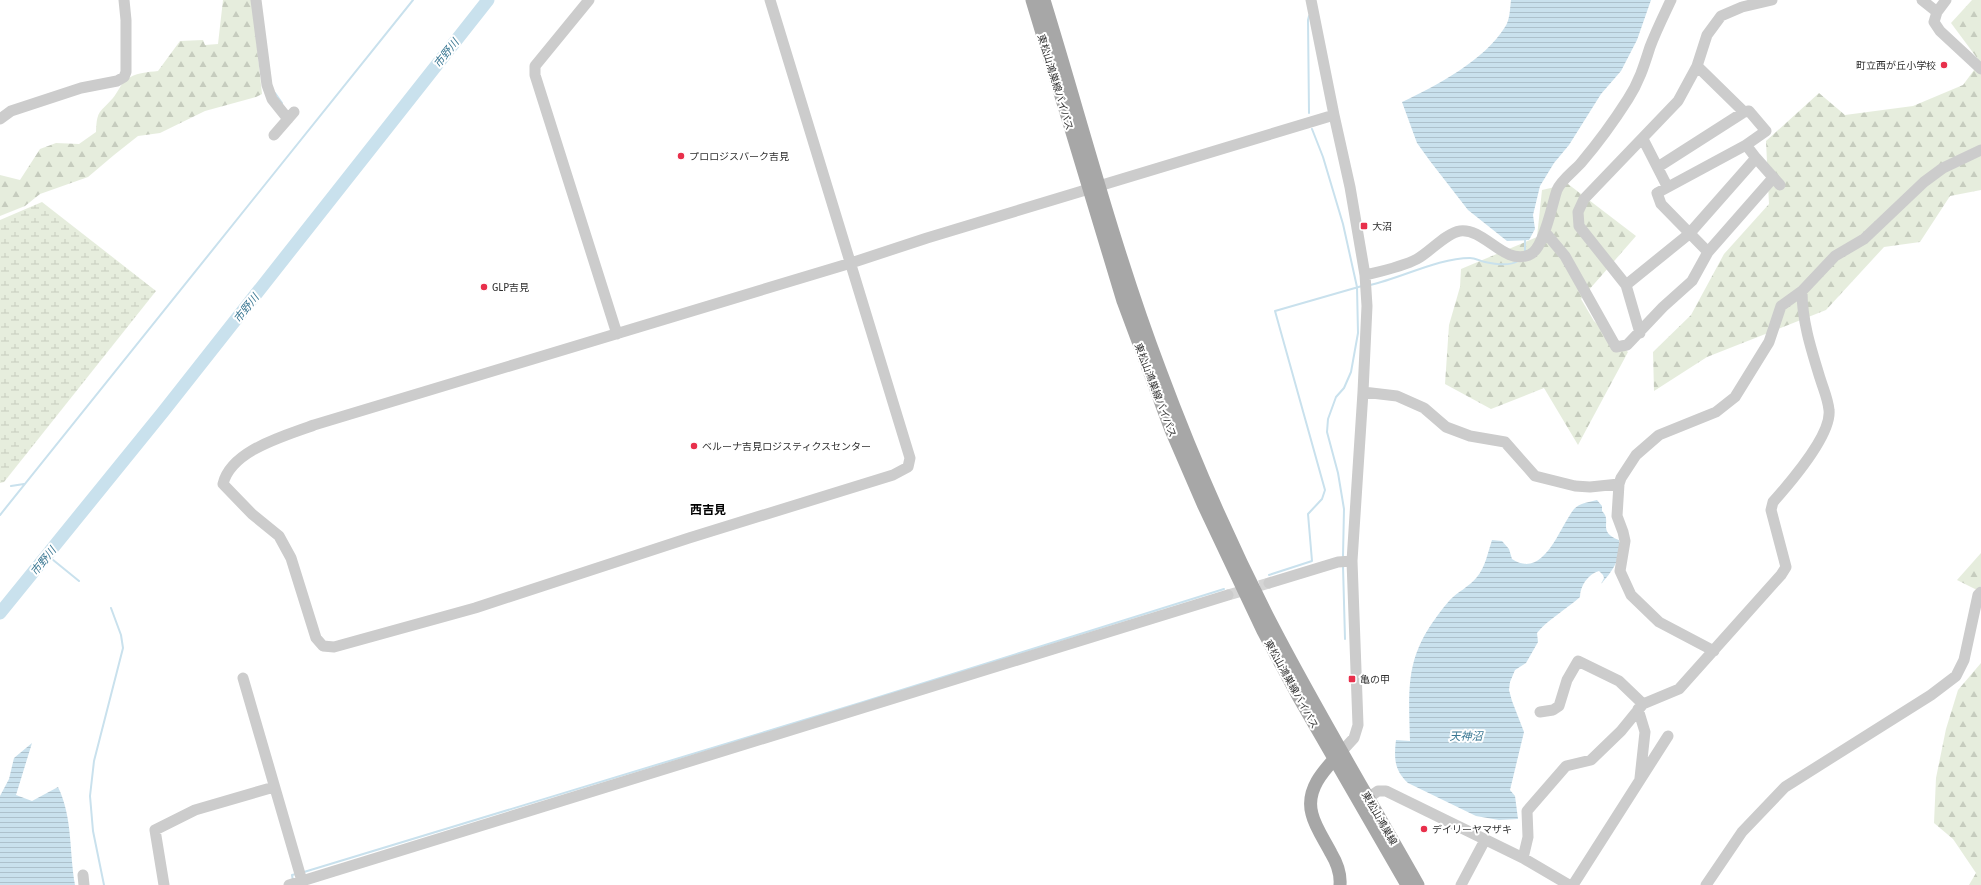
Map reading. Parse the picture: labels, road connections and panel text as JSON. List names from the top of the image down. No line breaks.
{"streets":{"main road":["東松山鴻巣線バイパス","東松山鴻巣線"]},"crossings":[["東松山鴻巣線バイパス","東松山鴻巣線"]],"districts":["西吉見"],"water":["市野川","天神沼"],"places":{"other":["町立西が丘小学校","プロロジスパーク吉見","GLP吉見","ベルーナ吉見ロジスティクスセンター","デイリーヤマザキ"],"transit":["大沼","亀の甲"]}}
